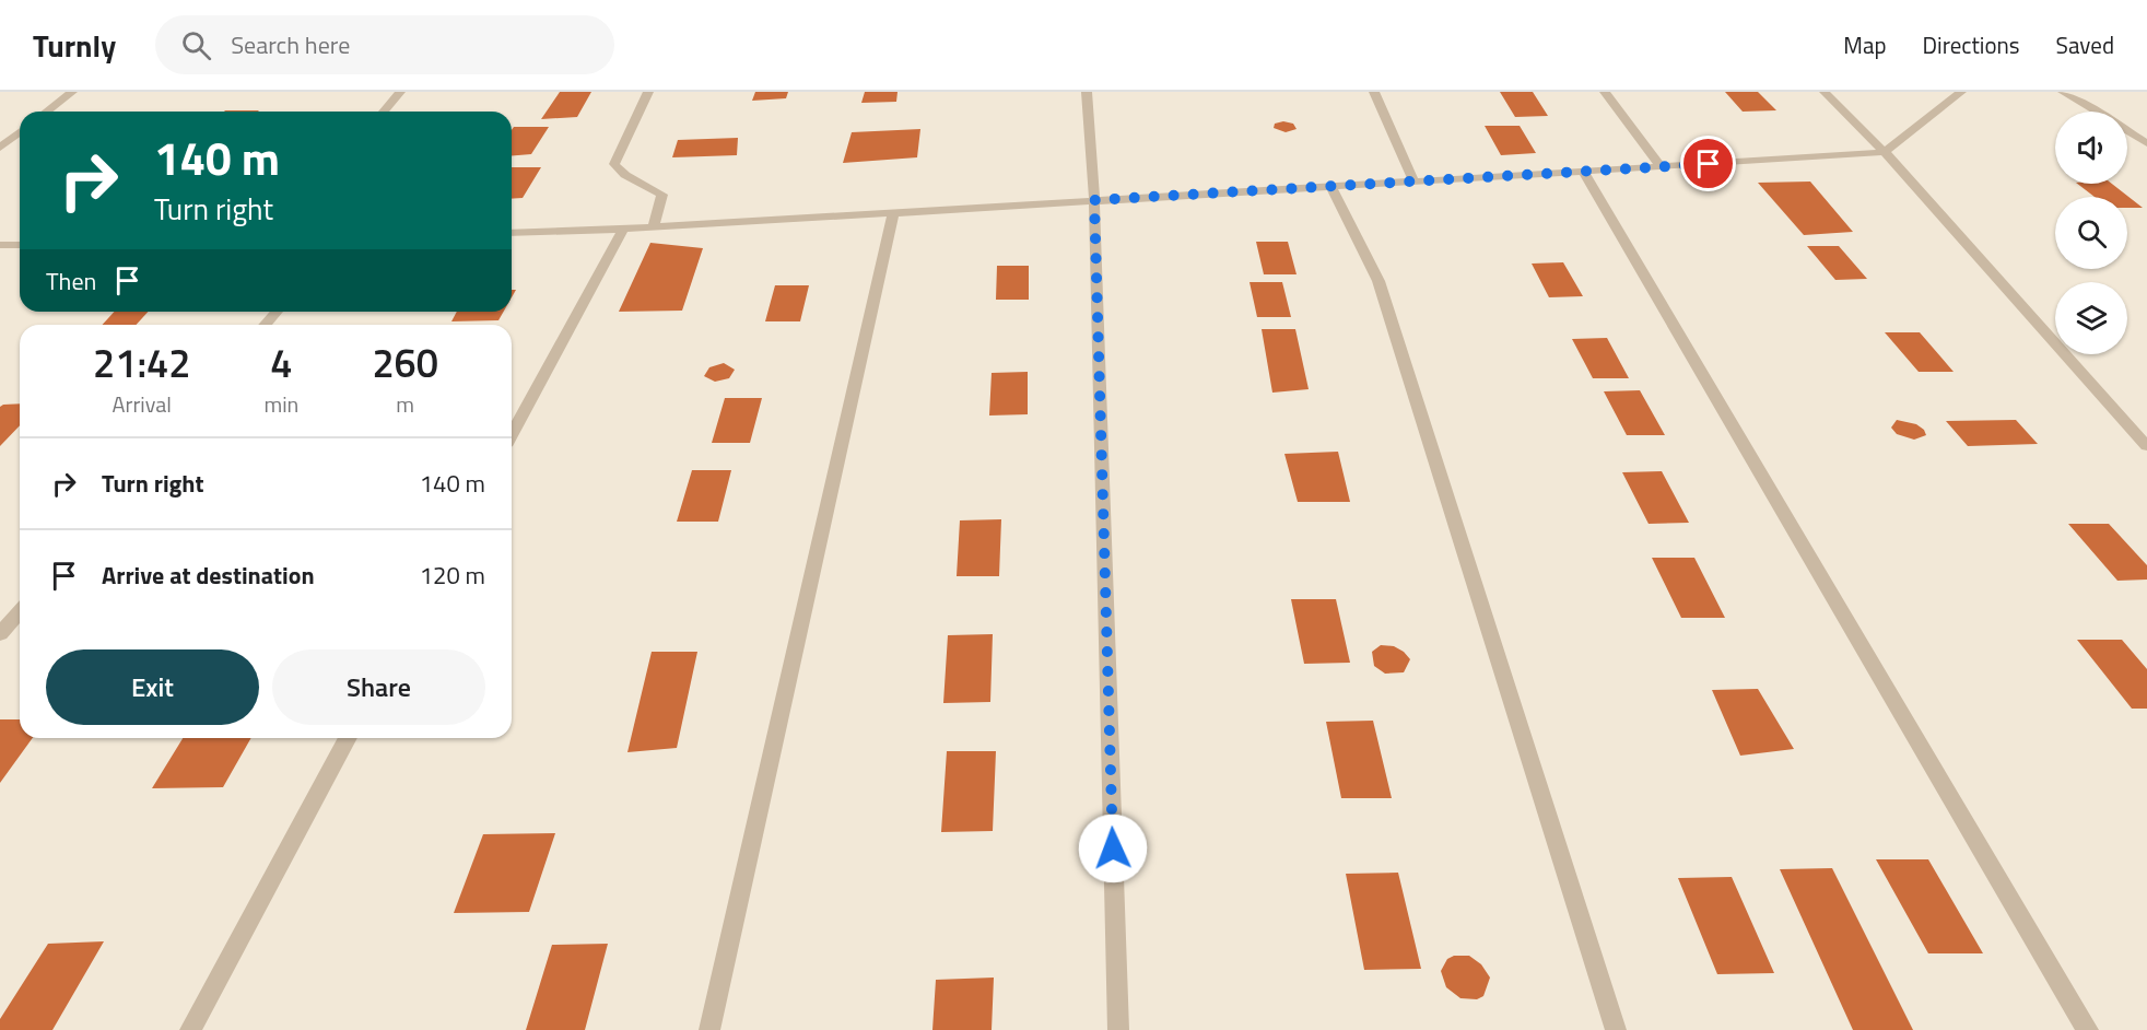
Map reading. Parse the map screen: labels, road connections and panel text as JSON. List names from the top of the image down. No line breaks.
{"page":{"header":"Turnly","search":"Search here","nav":["Map","Directions","Saved"],"turn":["140 m","Turn right"],"then":"Then","eta":["21:42","Arrival","4","min","260","m"],"list":[{"name":"Turn right","value":"140 m"},{"name":"Arrive at destination","value":"120 m"}],"buttons":["Exit","Share"]}}
